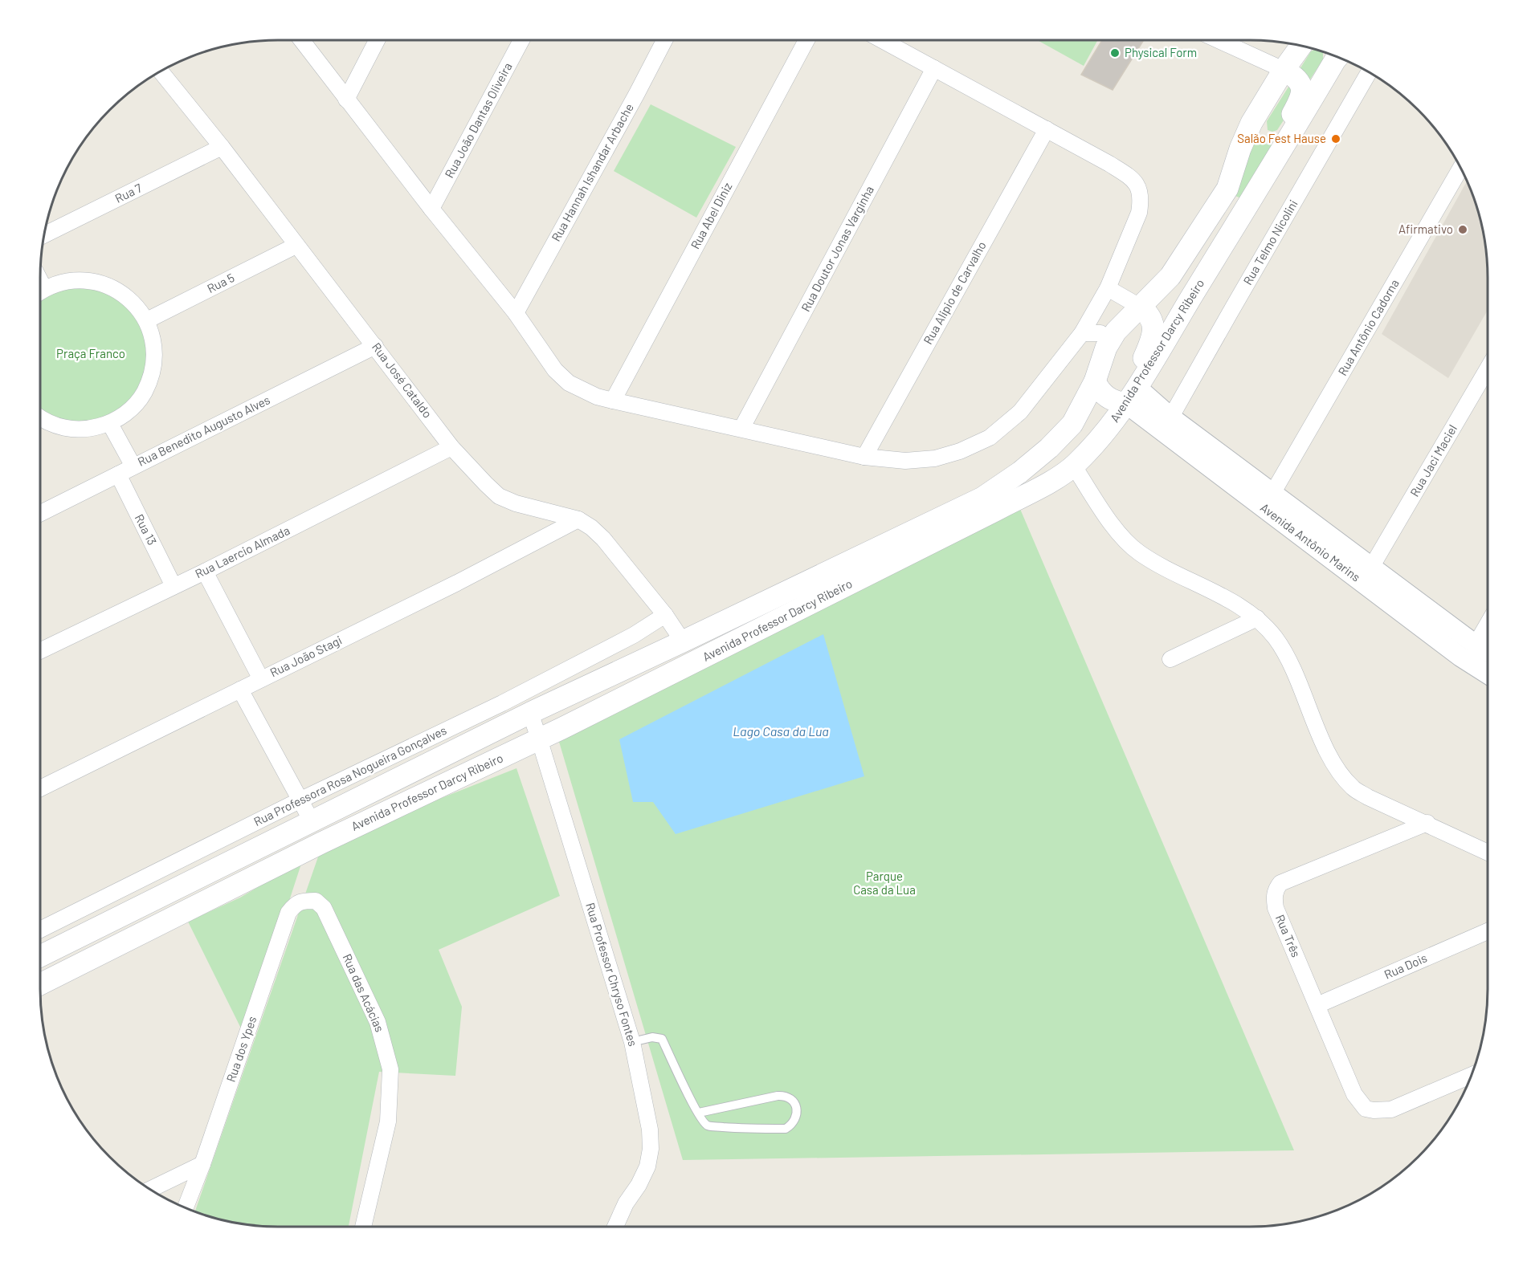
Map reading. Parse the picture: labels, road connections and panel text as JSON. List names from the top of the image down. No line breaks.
{"streets":{"main road":["Avenida Professor Darcy Ribeiro"],"street":["Rua João Dantas Oliveira","Rua Hannah Ishandar Arbache","Rua 7","Rua Abel Diniz","Rua Telmo Nicolini","Rua Doutor Jonas Varginha","Rua 5","Rua Alipio de Carvalho","Rua Antônio Cadorna","Rua José Cataldo","Rua Benedito Augusto Alves","Rua Jaci Maciel","Rua 13","Avenida Antônio Marins","Rua Laercio Almada","Rua João Stagi","Rua Professora Rosa Nogueira Gonçalves","Rua Três","Rua Dois","Rua Professor Chryso Fontes","Rua das Acácias","Rua dos Ypes"]},"crossings":[["Rua 7","Rua José Cataldo"],["Rua Telmo Nicolini","Avenida Antônio Marins"],["Rua 5","Rua José Cataldo"],["Rua Antônio Cadorna","Avenida Antônio Marins"],["Avenida Professor Darcy Ribeiro","Rua José Cataldo"],["Avenida Professor Darcy Ribeiro","Avenida Antônio Marins"],["Avenida Professor Darcy Ribeiro","Rua Professor Chryso Fontes"],["Rua José Cataldo","Rua Benedito Augusto Alves"],["Rua José Cataldo","Rua Laercio Almada"],["Rua José Cataldo","Rua João Stagi"],["Rua José Cataldo","Rua Professora Rosa Nogueira Gonçalves"],["Rua Benedito Augusto Alves","Rua 13"],["Rua Jaci Maciel","Avenida Antônio Marins"],["Rua 13","Rua Laercio Almada"],["Rua Três","Rua Dois"],["Rua das Acácias","Rua dos Ypes"]],"water":["Lago Casa da Lua"],"parks":["Praça Franco","Parque Casa da Lua"],"places":["Physical Form","Salão Fest Hause","Afirmativo"]}
